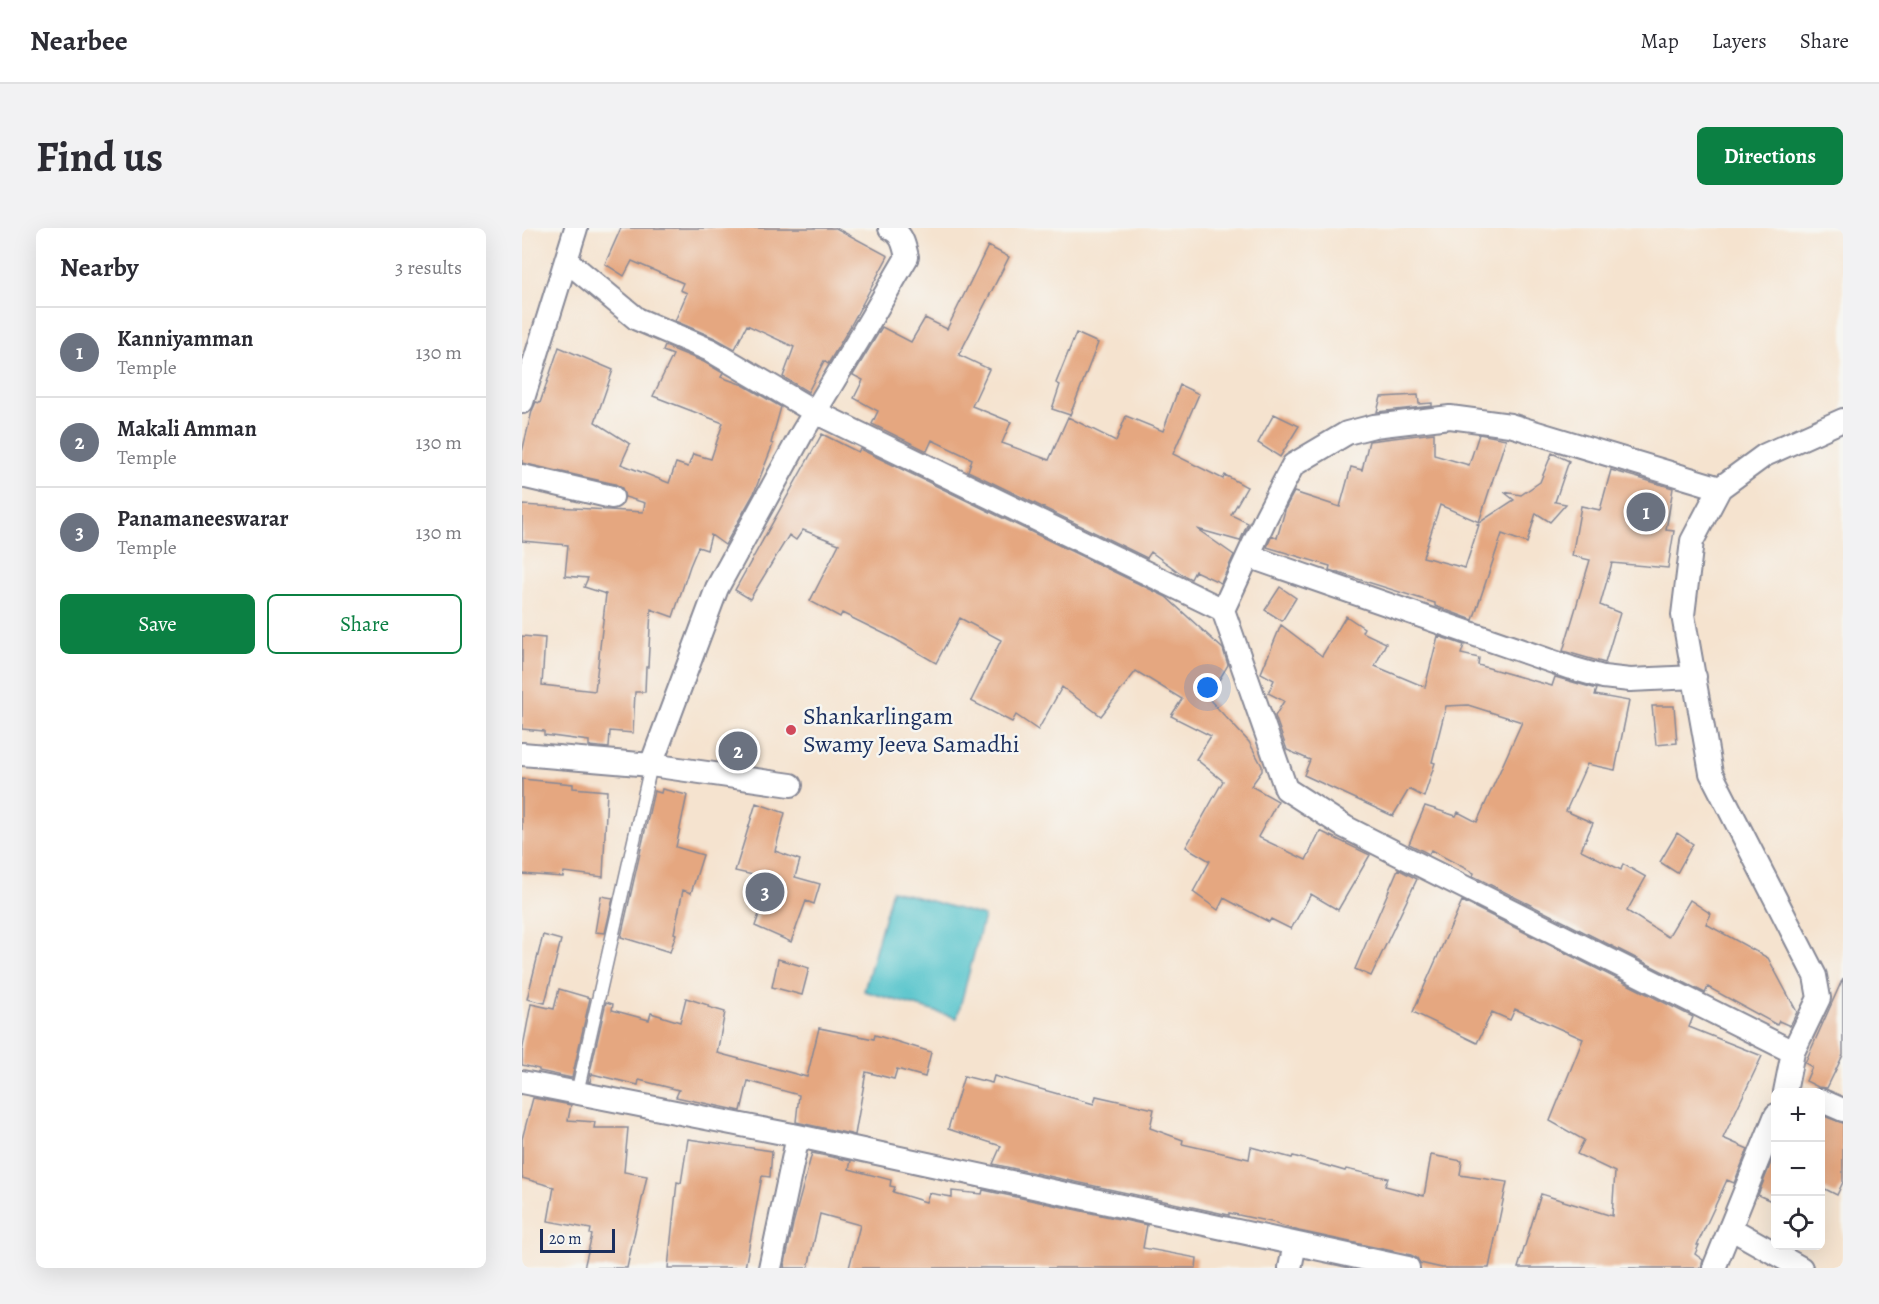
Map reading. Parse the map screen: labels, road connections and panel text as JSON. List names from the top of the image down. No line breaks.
{"places":["Shankarlingam Swamy Jeeva Samadhi"],"scale_bar":"20 m","page":{"header":"Nearbee","nav":["Map","Layers","Share"],"buttons":["Directions",["Save","Share"]],"title":"Find us","heading":["Nearby","3 results"],"list":[{"mark":"1","name":"Kanniyamman","note":"Temple","value":"130 m"},{"mark":"2","name":"Makali Amman","note":"Temple","value":"130 m"},{"mark":"3","name":"Panamaneeswarar","note":"Temple","value":"130 m"}],"pins":["1","2","3"],"map_buttons":["+","−"],"scale":"20 m"}}
